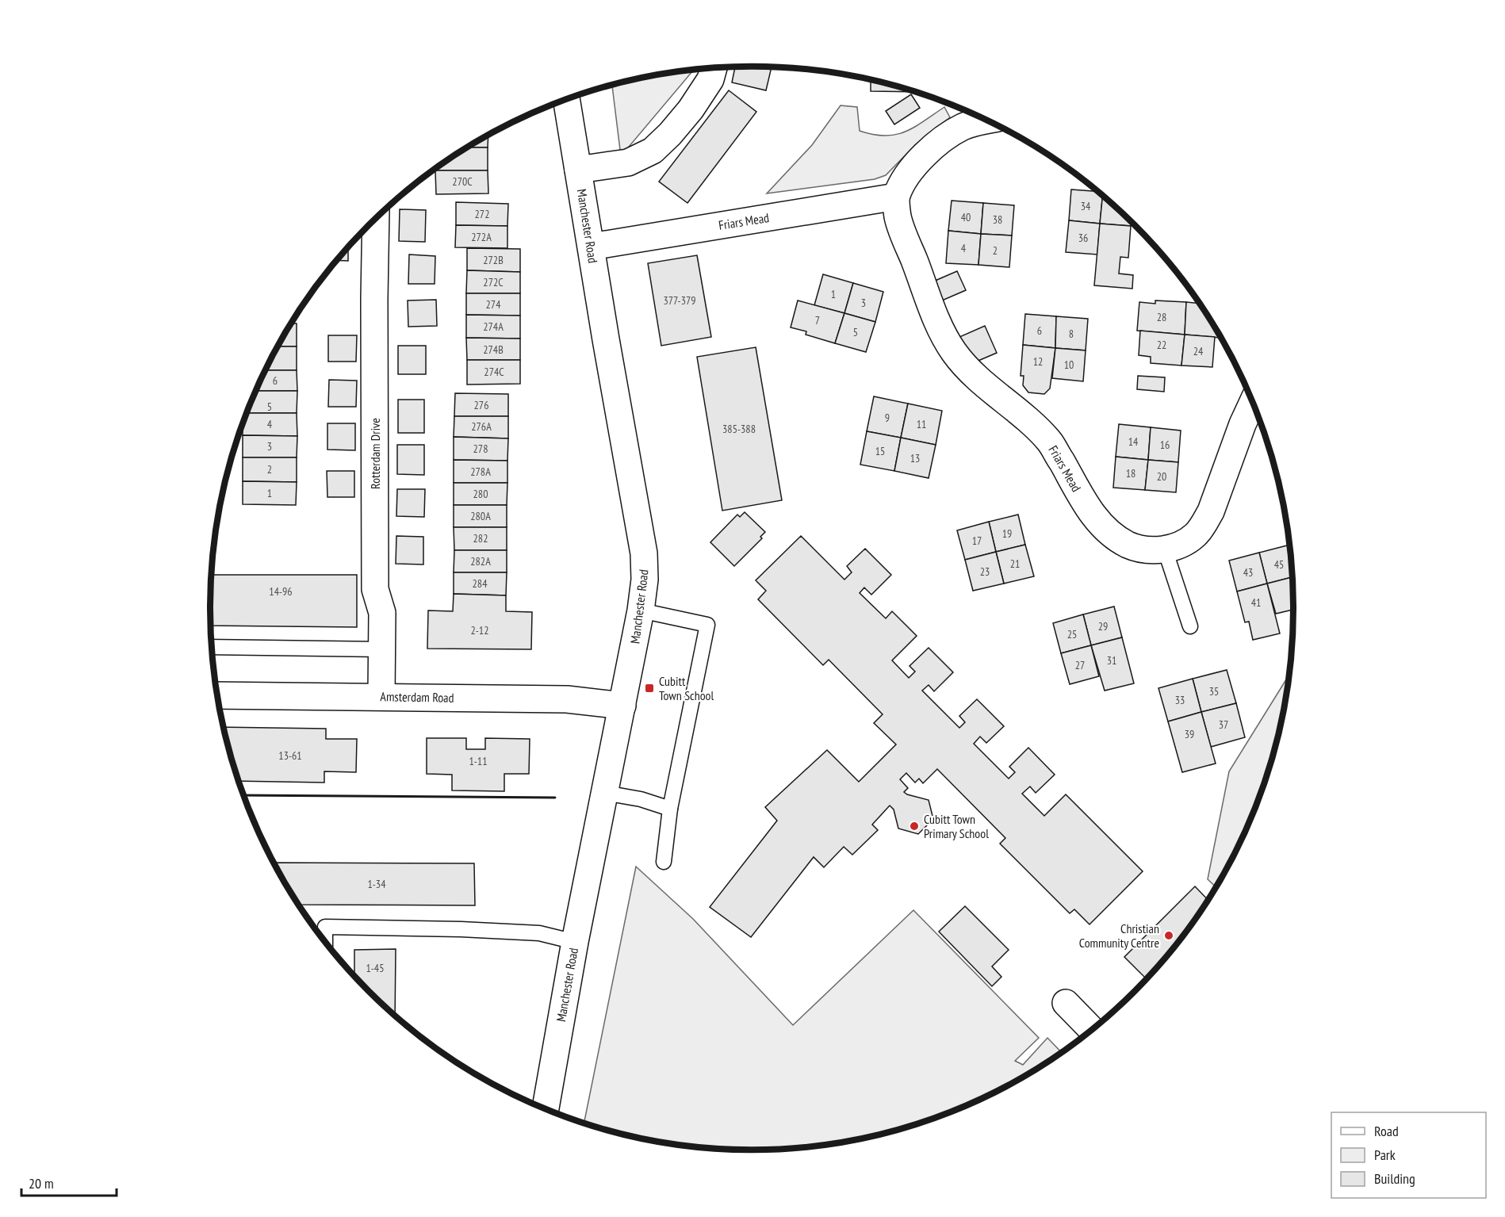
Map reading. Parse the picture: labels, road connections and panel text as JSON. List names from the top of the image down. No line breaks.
{"streets":{"street":["Friars Mead","Manchester Road","Rotterdam Drive","Amsterdam Road"]},"crossings":[["Friars Mead","Manchester Road"],["Manchester Road","Amsterdam Road"],["Rotterdam Drive","Amsterdam Road"]],"places":{"transit":["Cubitt Town School"],"other":["Cubitt Town Primary School","Christian Community Centre"]},"house_numbers":["270C","34","272","40","38","272A","36","4","2","272B","272C","1","377-379","3","274","28","7","274A","6","5","8","22","274B","24","12","10","274C","6","276","5","9","4","11","276A","385-388","14","16","3","278","15","13","2","278A","18","20","1","280","280A","19","282","17","282A","21","45","23","43","284","14-96","41","29","2-12","25","31","27","35","33","37","39","13-61","1-11","1-34","1-45"],"legend":["Road","Park","Building"],"scale_bar":"20 m"}
